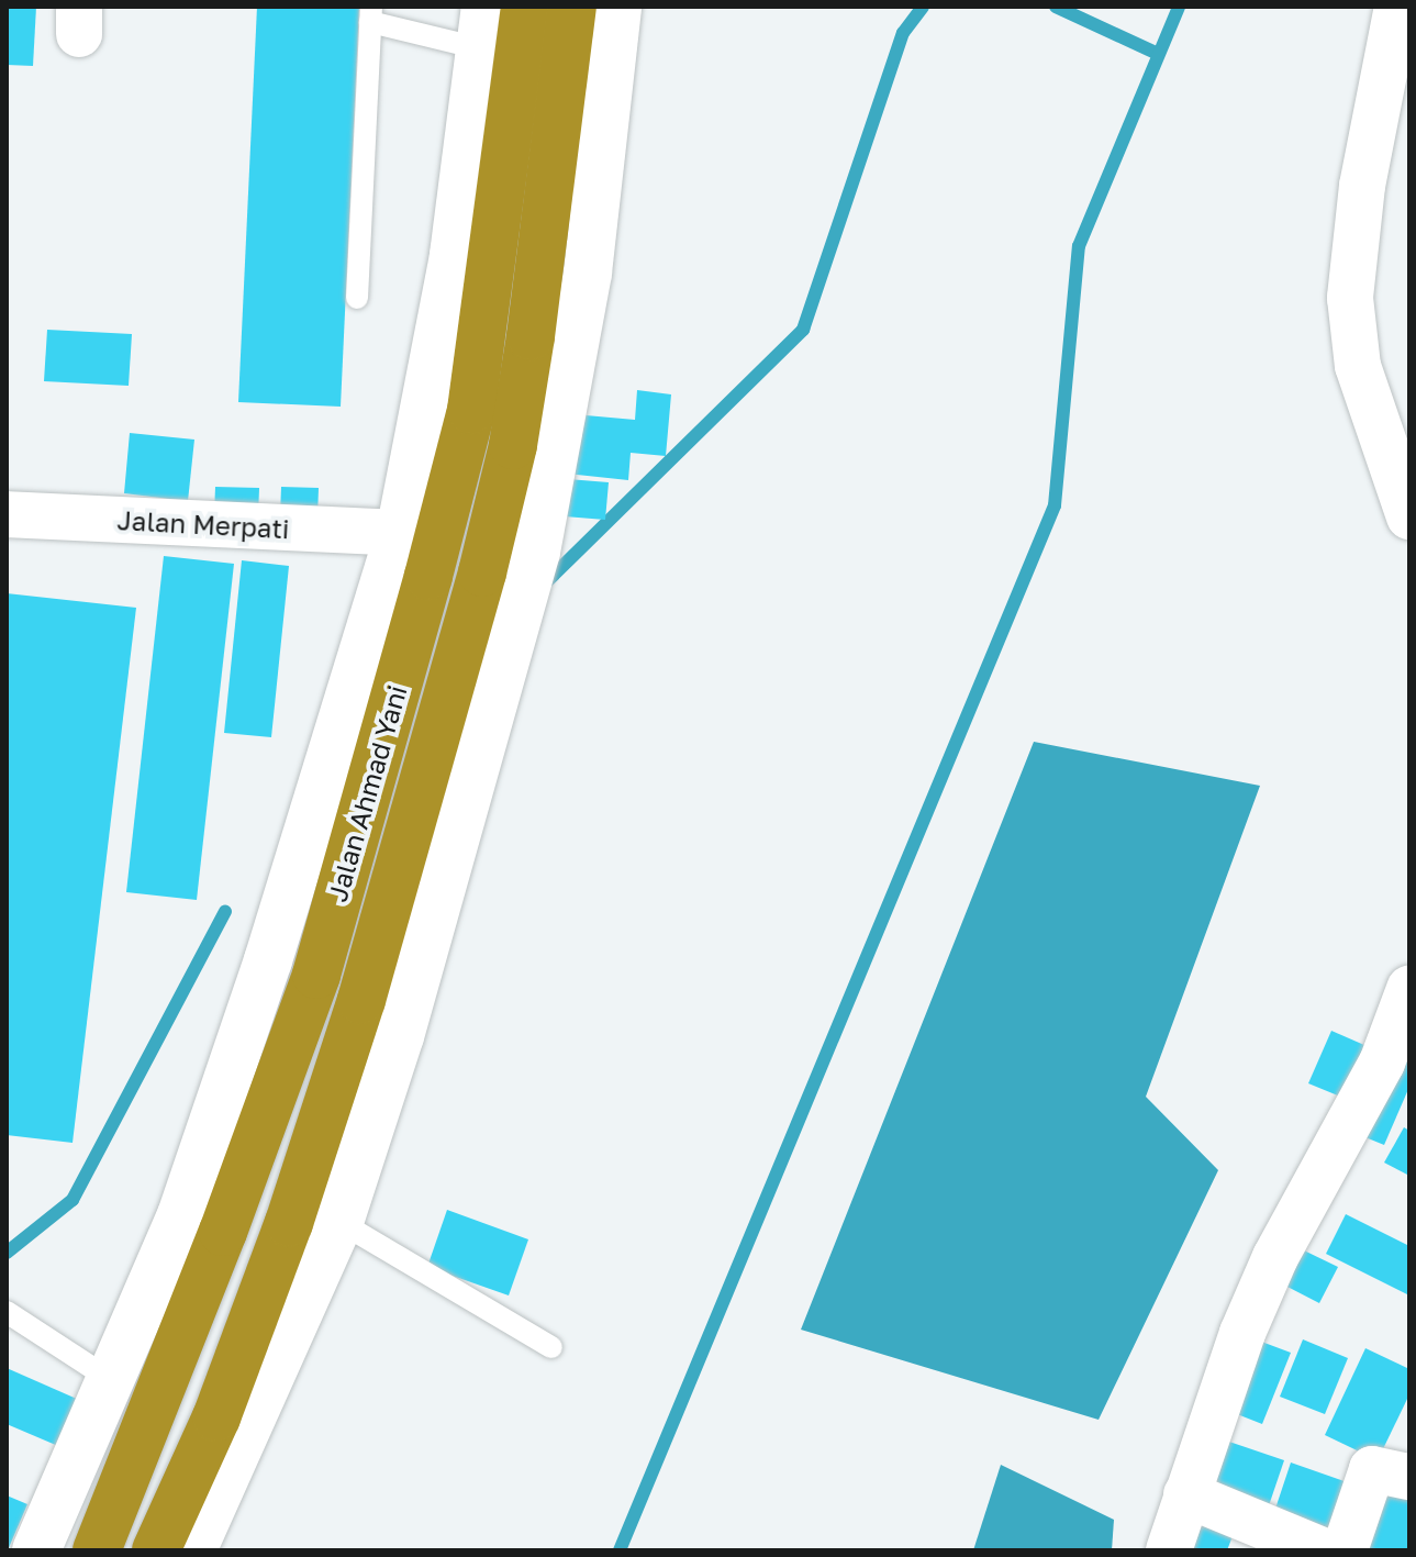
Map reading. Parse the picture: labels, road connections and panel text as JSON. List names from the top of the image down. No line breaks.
{"streets":{"highway":["Jalan Ahmad Yani"],"street":["Jalan Merpati"]}}
